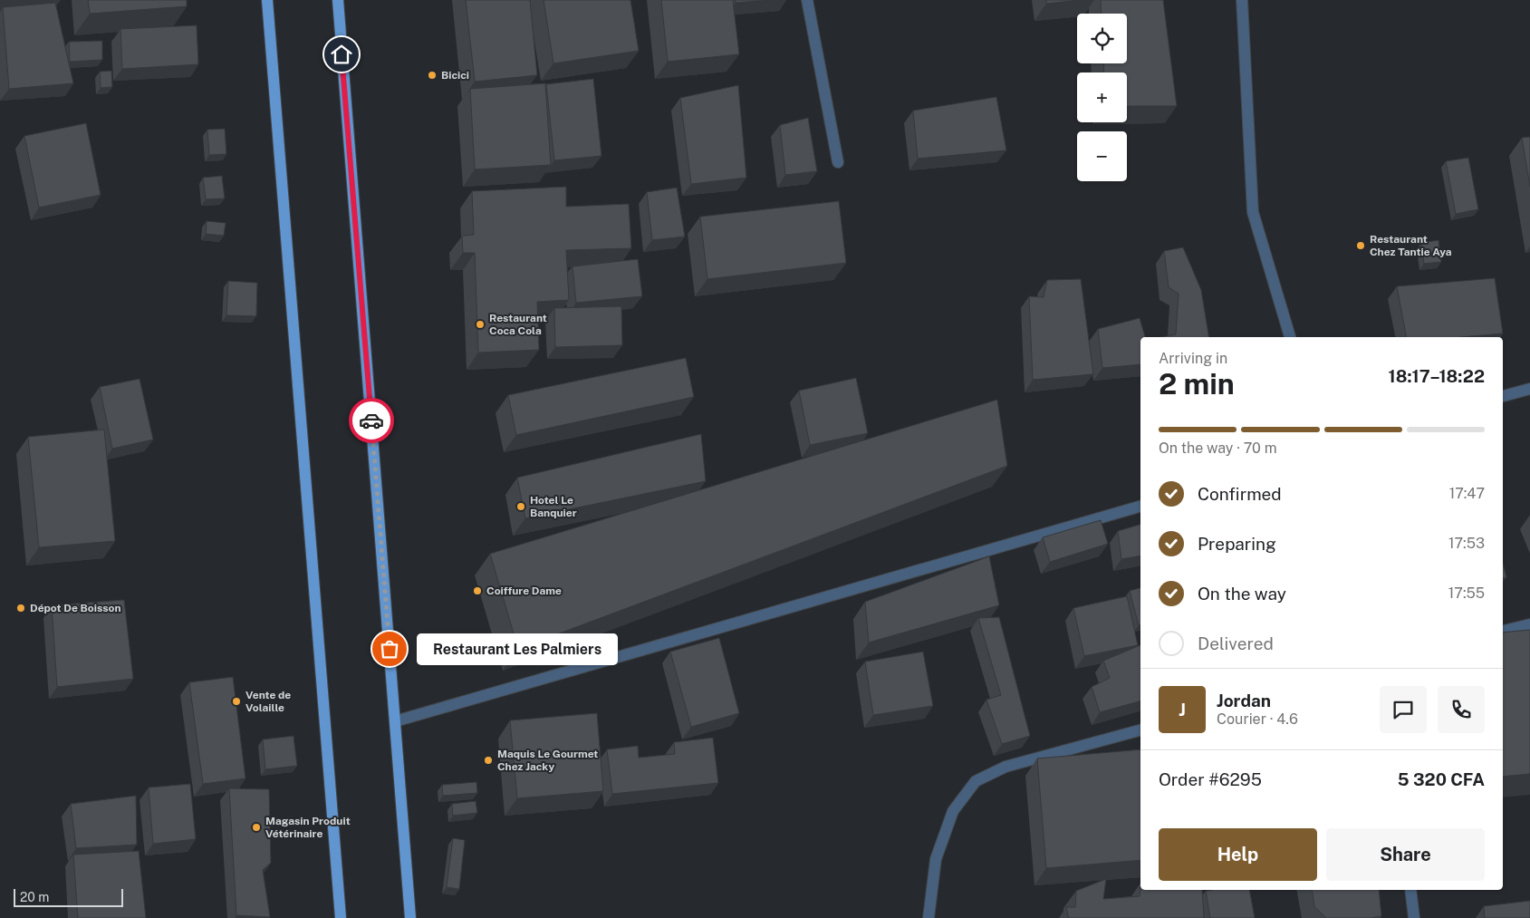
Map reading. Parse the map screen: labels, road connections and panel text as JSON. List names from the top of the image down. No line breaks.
{"places":["Bicici","Restaurant Chez Tantie Aya","Restaurant Coca Cola","Hotel Le Banquier","Coiffure Dame","Dépot De Boisson","Restaurant Les Palmiers","Vente de Volaille","Maquis Le Gourmet Chez Jacky","Magasin Produit Vétérinaire"],"scale_bar":"20 m","page":{"map_buttons":["+","−"],"heading":["2 min","Arriving in","18:17–18:22"],"panel":["Jordan","Courier · 4.6","Order #6295","5 320 CFA"],"bar":"On the way · 70 m","list":[["Confirmed","17:47"],["Preparing","17:53"],["On the way","17:55"],"Delivered"],"bubble":"Restaurant Les Palmiers","round":"J","buttons":["Help","Share"],"scale":"20 m"}}
